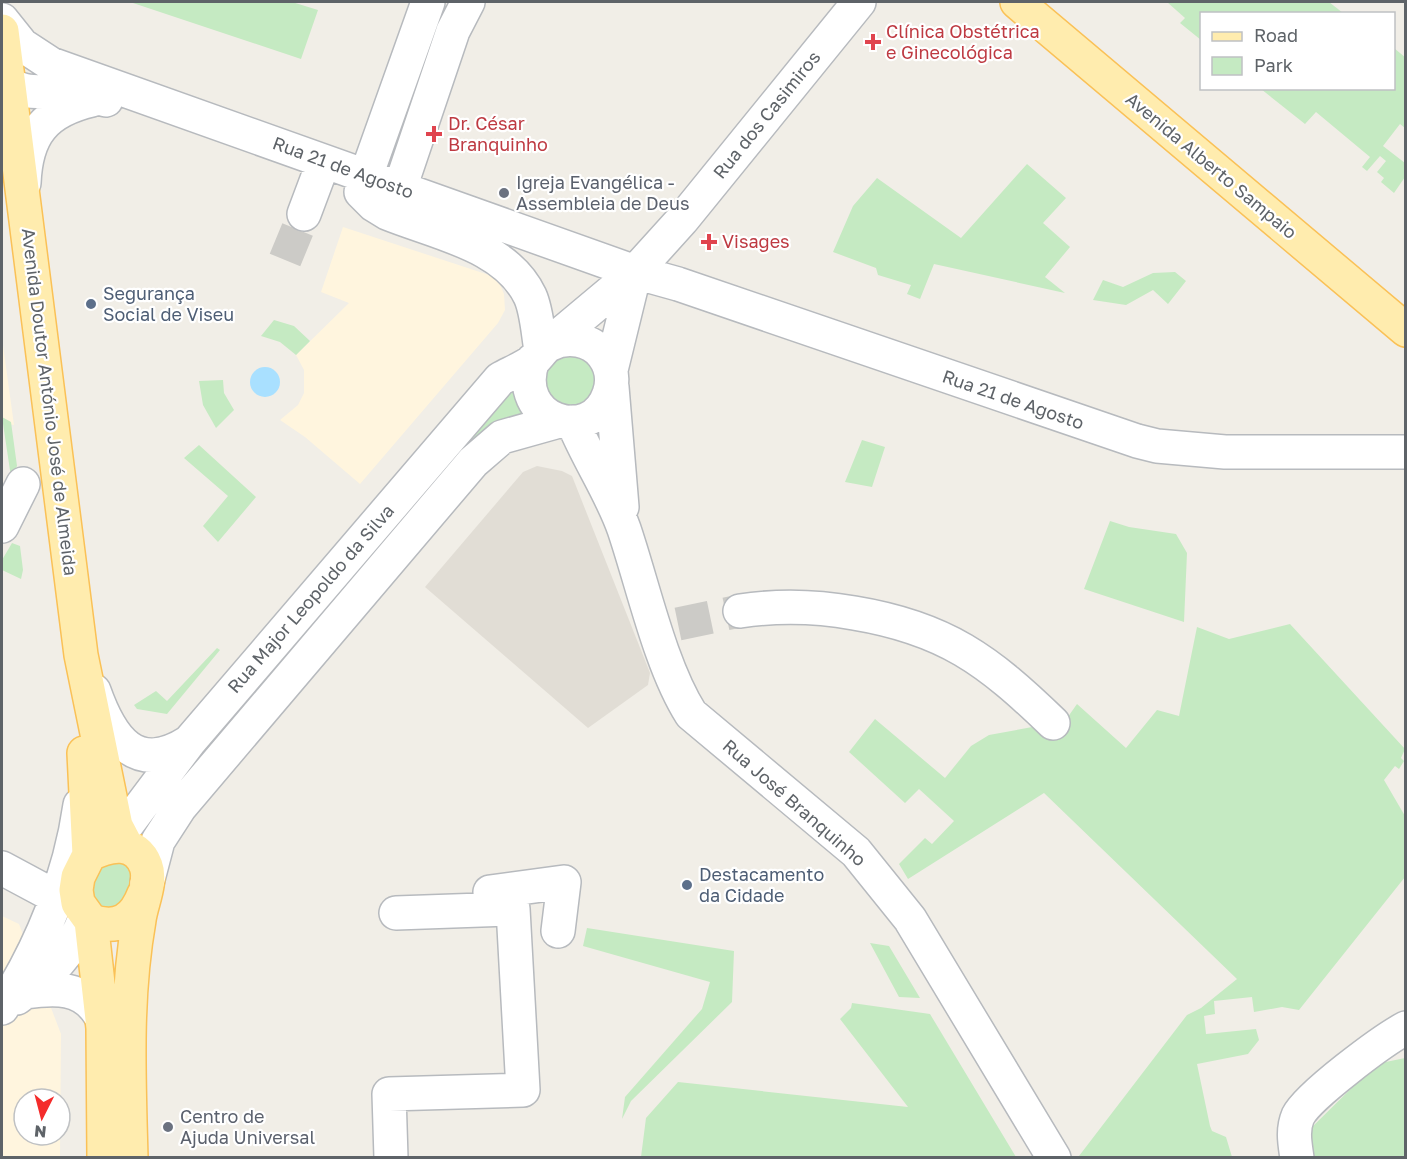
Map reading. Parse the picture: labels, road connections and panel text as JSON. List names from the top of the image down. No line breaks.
{"streets":{"main road":["Avenida Alberto Sampaio","Avenida Doutor António José de Almeida"],"street":["Rua dos Casimiros","Rua 21 de Agosto","Rua Major Leopoldo da Silva","Rua José Branquinho"]},"crossings":[["Rua dos Casimiros","Rua 21 de Agosto"],["Rua dos Casimiros","Rua Major Leopoldo da Silva"],["Rua 21 de Agosto","Avenida Doutor António José de Almeida"],["Rua 21 de Agosto","Rua Major Leopoldo da Silva"],["Rua 21 de Agosto","Rua José Branquinho"],["Avenida Doutor António José de Almeida","Rua Major Leopoldo da Silva"],["Rua Major Leopoldo da Silva","Rua José Branquinho"]],"places":{"health":["Clínica Obstétrica e Ginecológica","Dr. César Branquinho","Visages"],"other":["Igreja Evangélica - Assembleia de Deus","Segurança Social de Viseu","Destacamento da Cidade","Centro de Ajuda Universal"]},"legend":["Road","Park"],"north":"bottom"}
